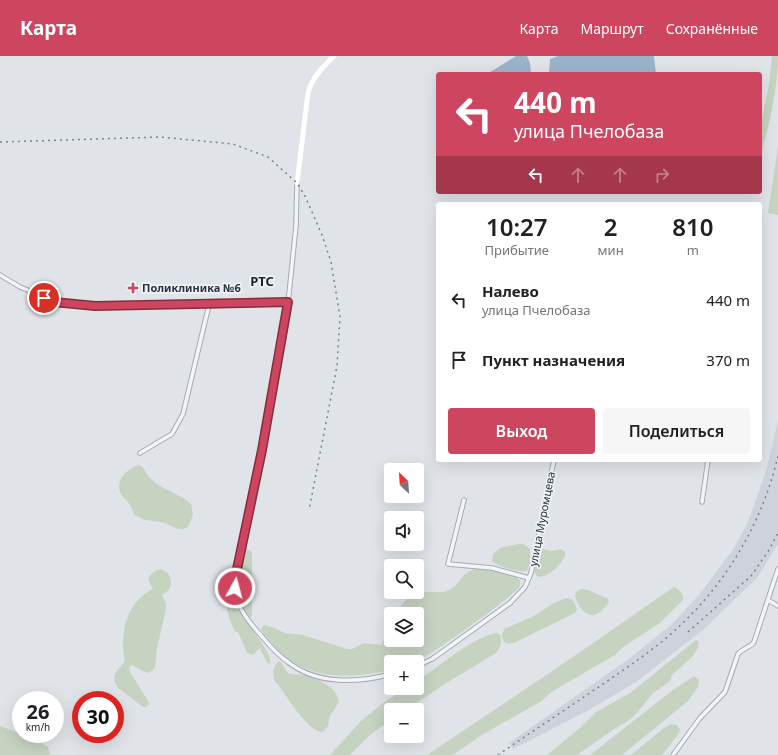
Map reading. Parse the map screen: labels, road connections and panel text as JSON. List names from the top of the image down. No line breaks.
{"streets":{"street":["улица Муромцева"]},"districts":["РТС"],"places":{"health":["Поликлиника №6"]},"north":"top left","page":{"header":"Карта","nav":["Карта","Маршрут","Сохранённые"],"turn":["440 m","улица Пчелобаза"],"eta":["10:27","Прибытие","2","мин","810","m"],"list":[{"name":"Налево","note":"улица Пчелобаза","value":"440 m"},{"name":"Пункт назначения","value":"370 m"}],"buttons":["Выход","Поделиться"],"map_buttons":["+","−"],"speed":"26 km/h","limit":"30"}}
